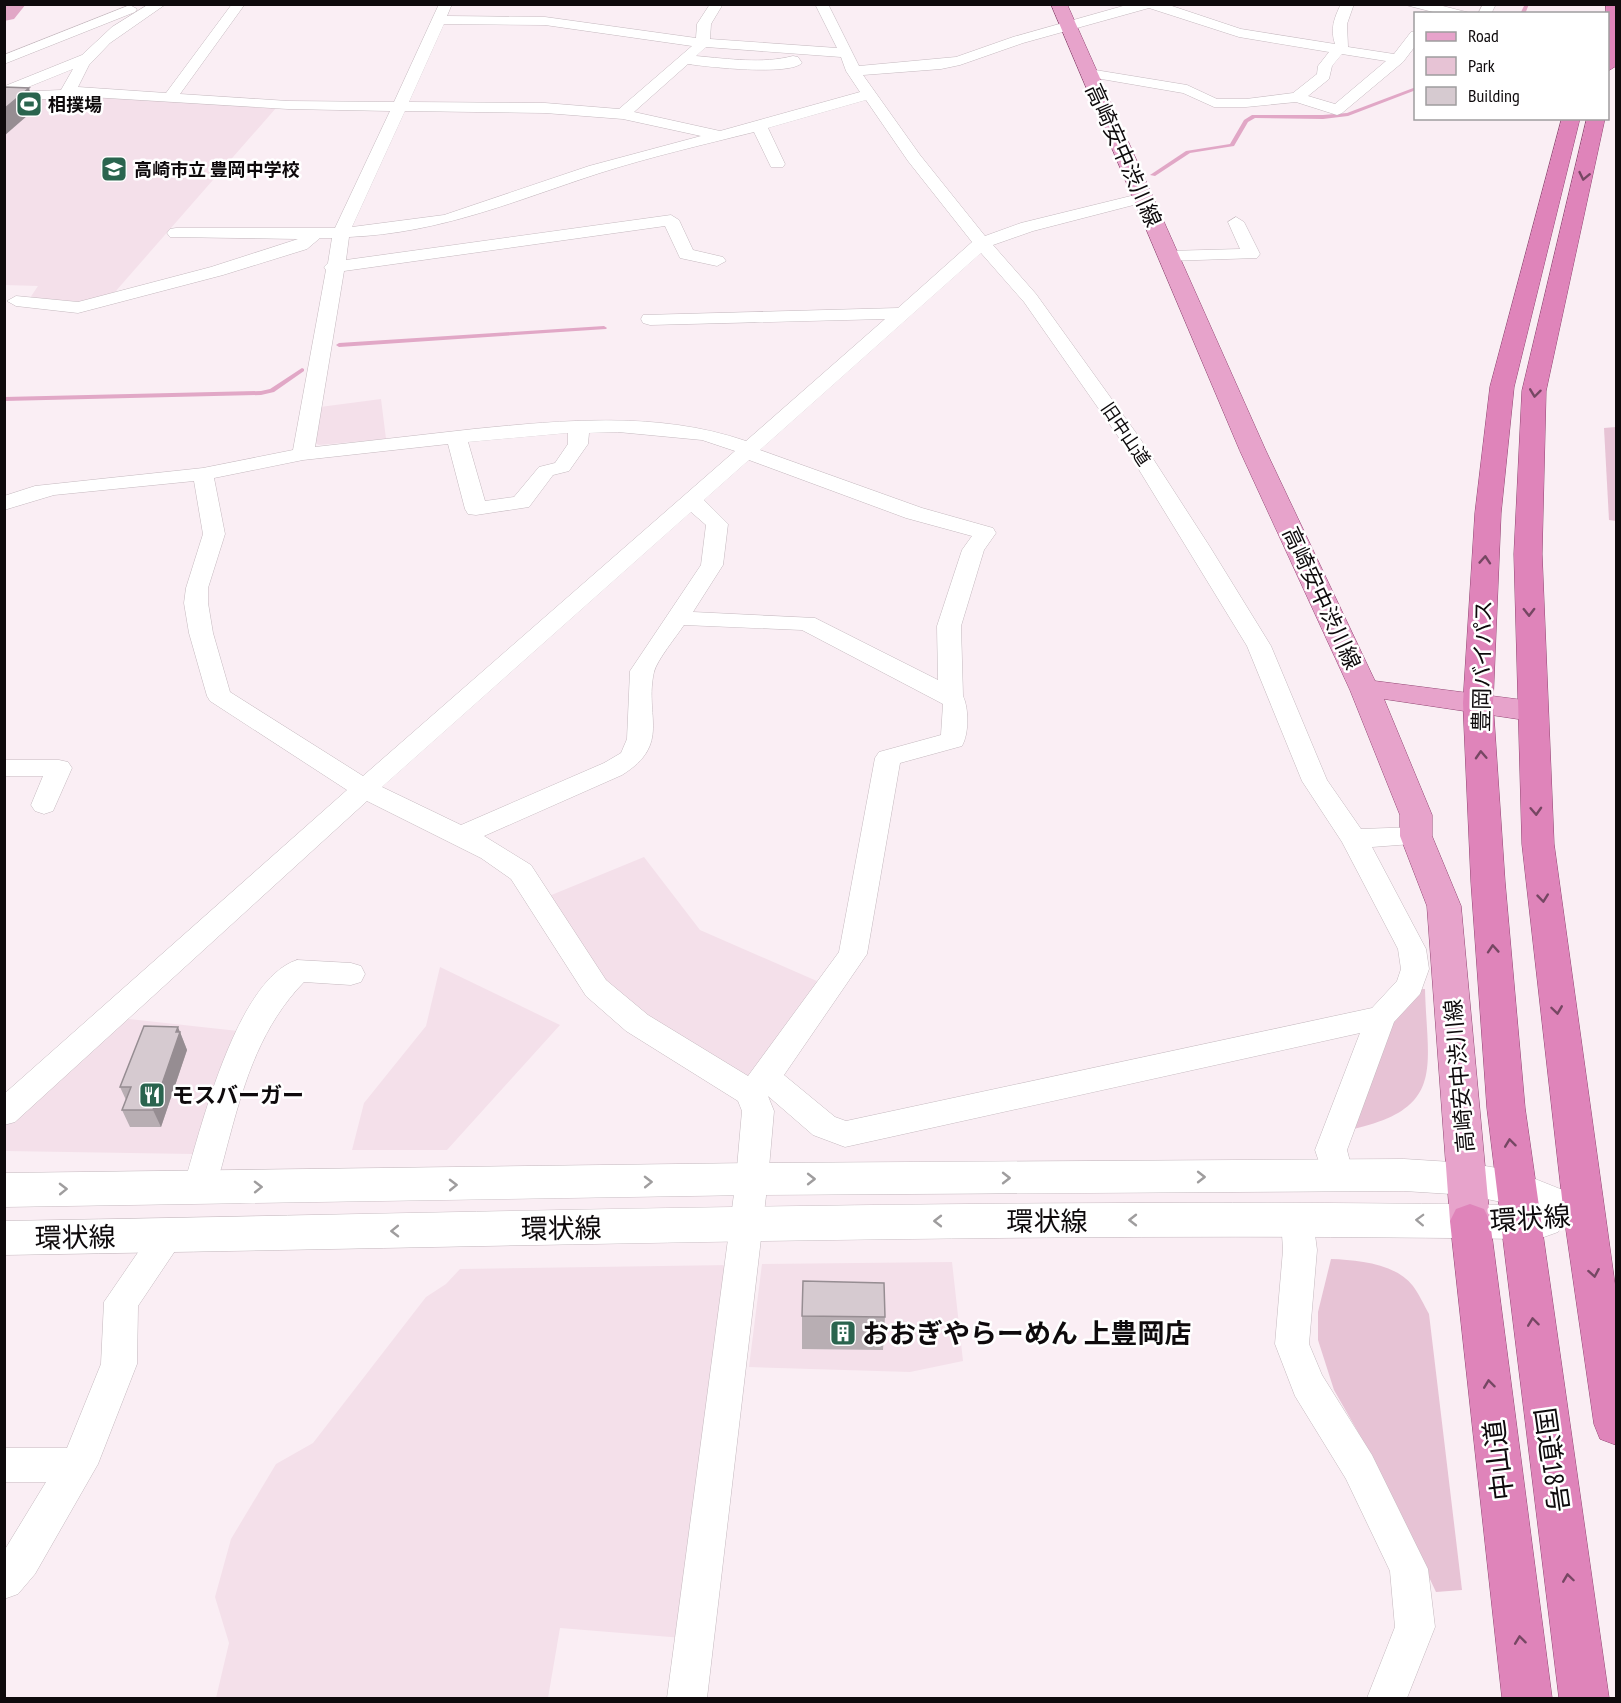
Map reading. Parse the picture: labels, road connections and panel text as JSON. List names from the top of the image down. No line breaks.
{"streets":{"highway":["豊岡バイパス","中山道","国道18号"],"main road":["高崎安中渋川線"],"street":["旧中山道","環状線"]},"crossings":[["高崎安中渋川線","環状線"],["高崎安中渋川線","中山道"],["豊岡バイパス","環状線"],["豊岡バイパス","国道18号"],["環状線","中山道"],["環状線","国道18号"]],"places":{"sports":["相撲場"],"school or university":["高崎市立 豊岡中学校"],"restaurant":["モスバーガー"],"building":["おおぎやらーめん 上豊岡店"]},"legend":["Road","Park","Building"]}
